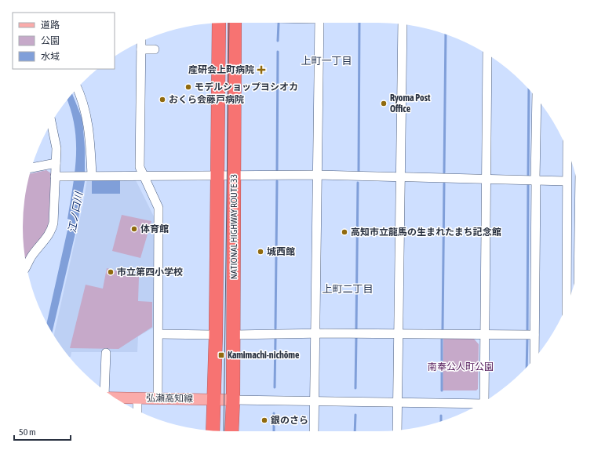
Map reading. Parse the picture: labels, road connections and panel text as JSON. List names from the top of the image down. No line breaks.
{"streets":{"highway":["NATIONAL HIGHWAY ROUTE 33"],"main road":["弘瀬高知線"]},"crossings":[["NATIONAL HIGHWAY ROUTE 33","弘瀬高知線"]],"districts":["上町一丁目","上町二丁目"],"water":["江ノ口川"],"parks":["南奉公人町公園"],"places":{"health":["産研会上町病院"],"other":["モデルショップヨシオカ","おくら会藤戸病院","Ryoma Post Office","体育館","高知市立龍馬の生まれたまち記念館","城西館","市立第四小学校","銀のさら"],"transit":["Kamimachi-nichōme"]},"legend":["道路","公園","水域"],"scale_bar":"50 m"}
